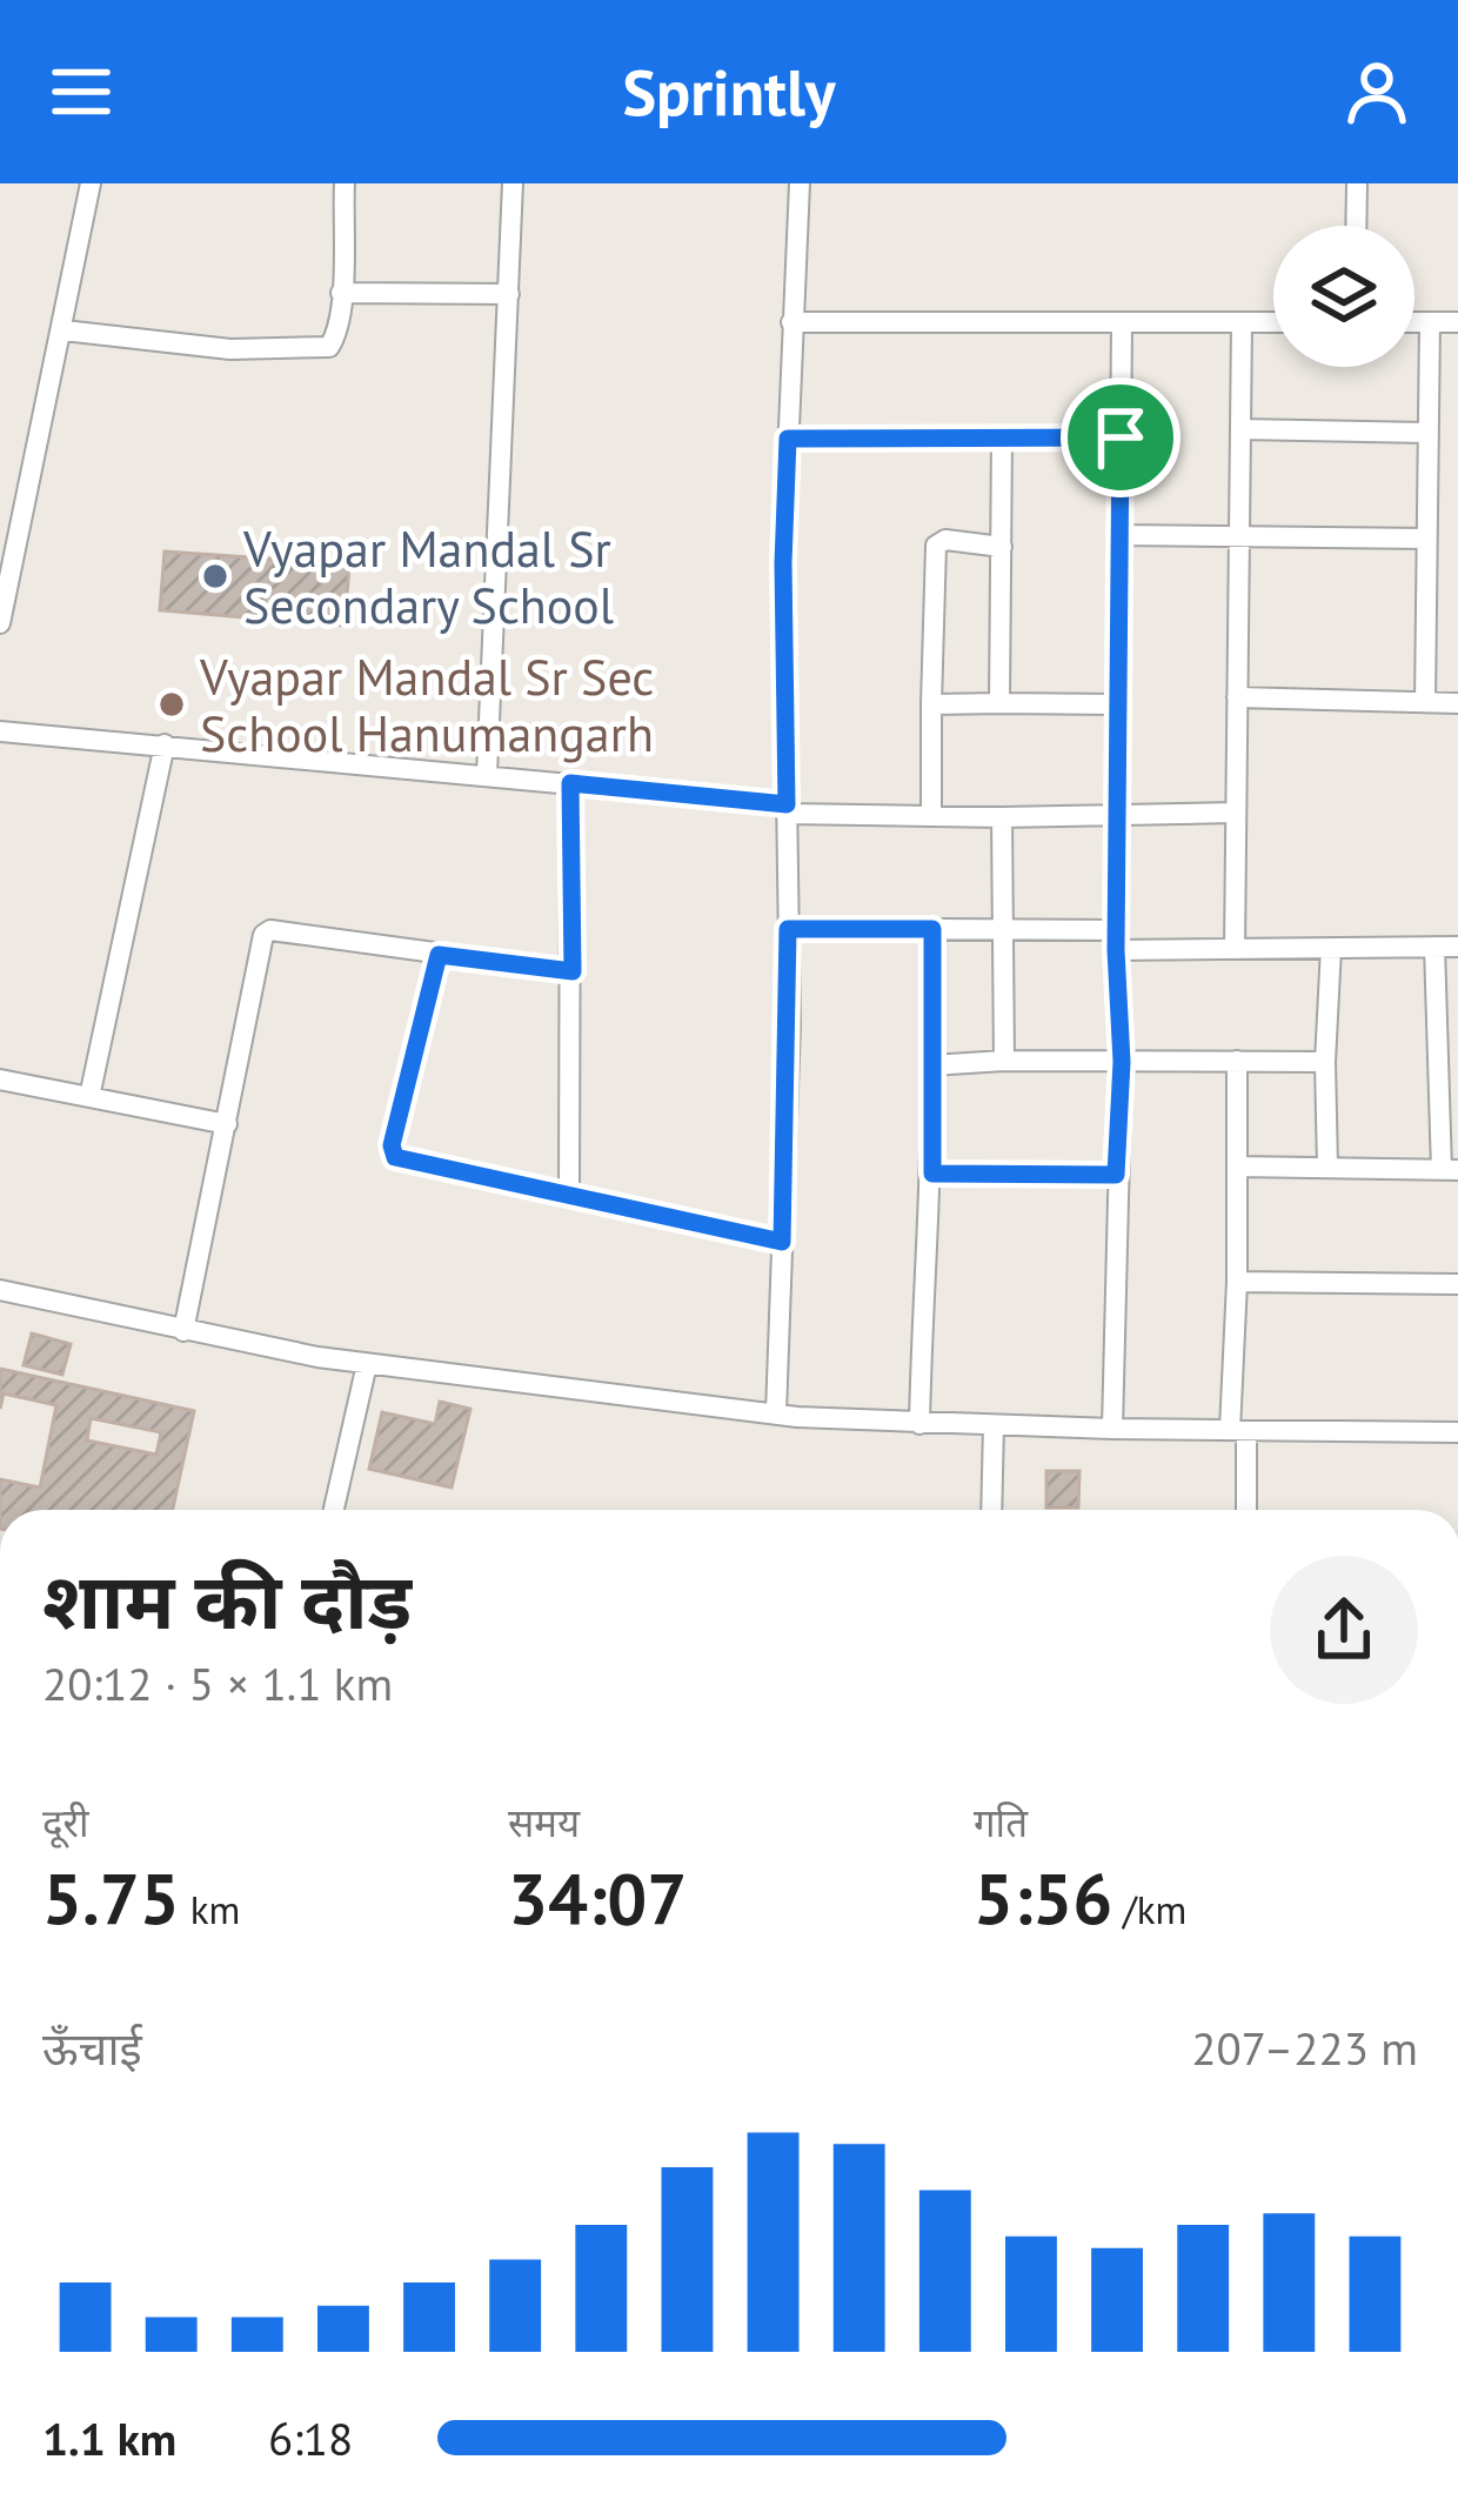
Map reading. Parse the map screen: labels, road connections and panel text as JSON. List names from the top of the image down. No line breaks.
{"places":["Vyapar Mandal Sr Secondary School","Vyapar Mandal Sr Sec School Hanumangarh"],"page":{"header":"Sprintly","heading":["शाम की दौड़","20:12 · 5 × 1.1 km"],"stats":[["दूरी","5.75 km"],["समय","34:07"],["गति","5:56 /km"]],"chart":["ऊँचाई","207–223 m"],"list":[{"name":"1.1 km","note":"6:18"}]}}
